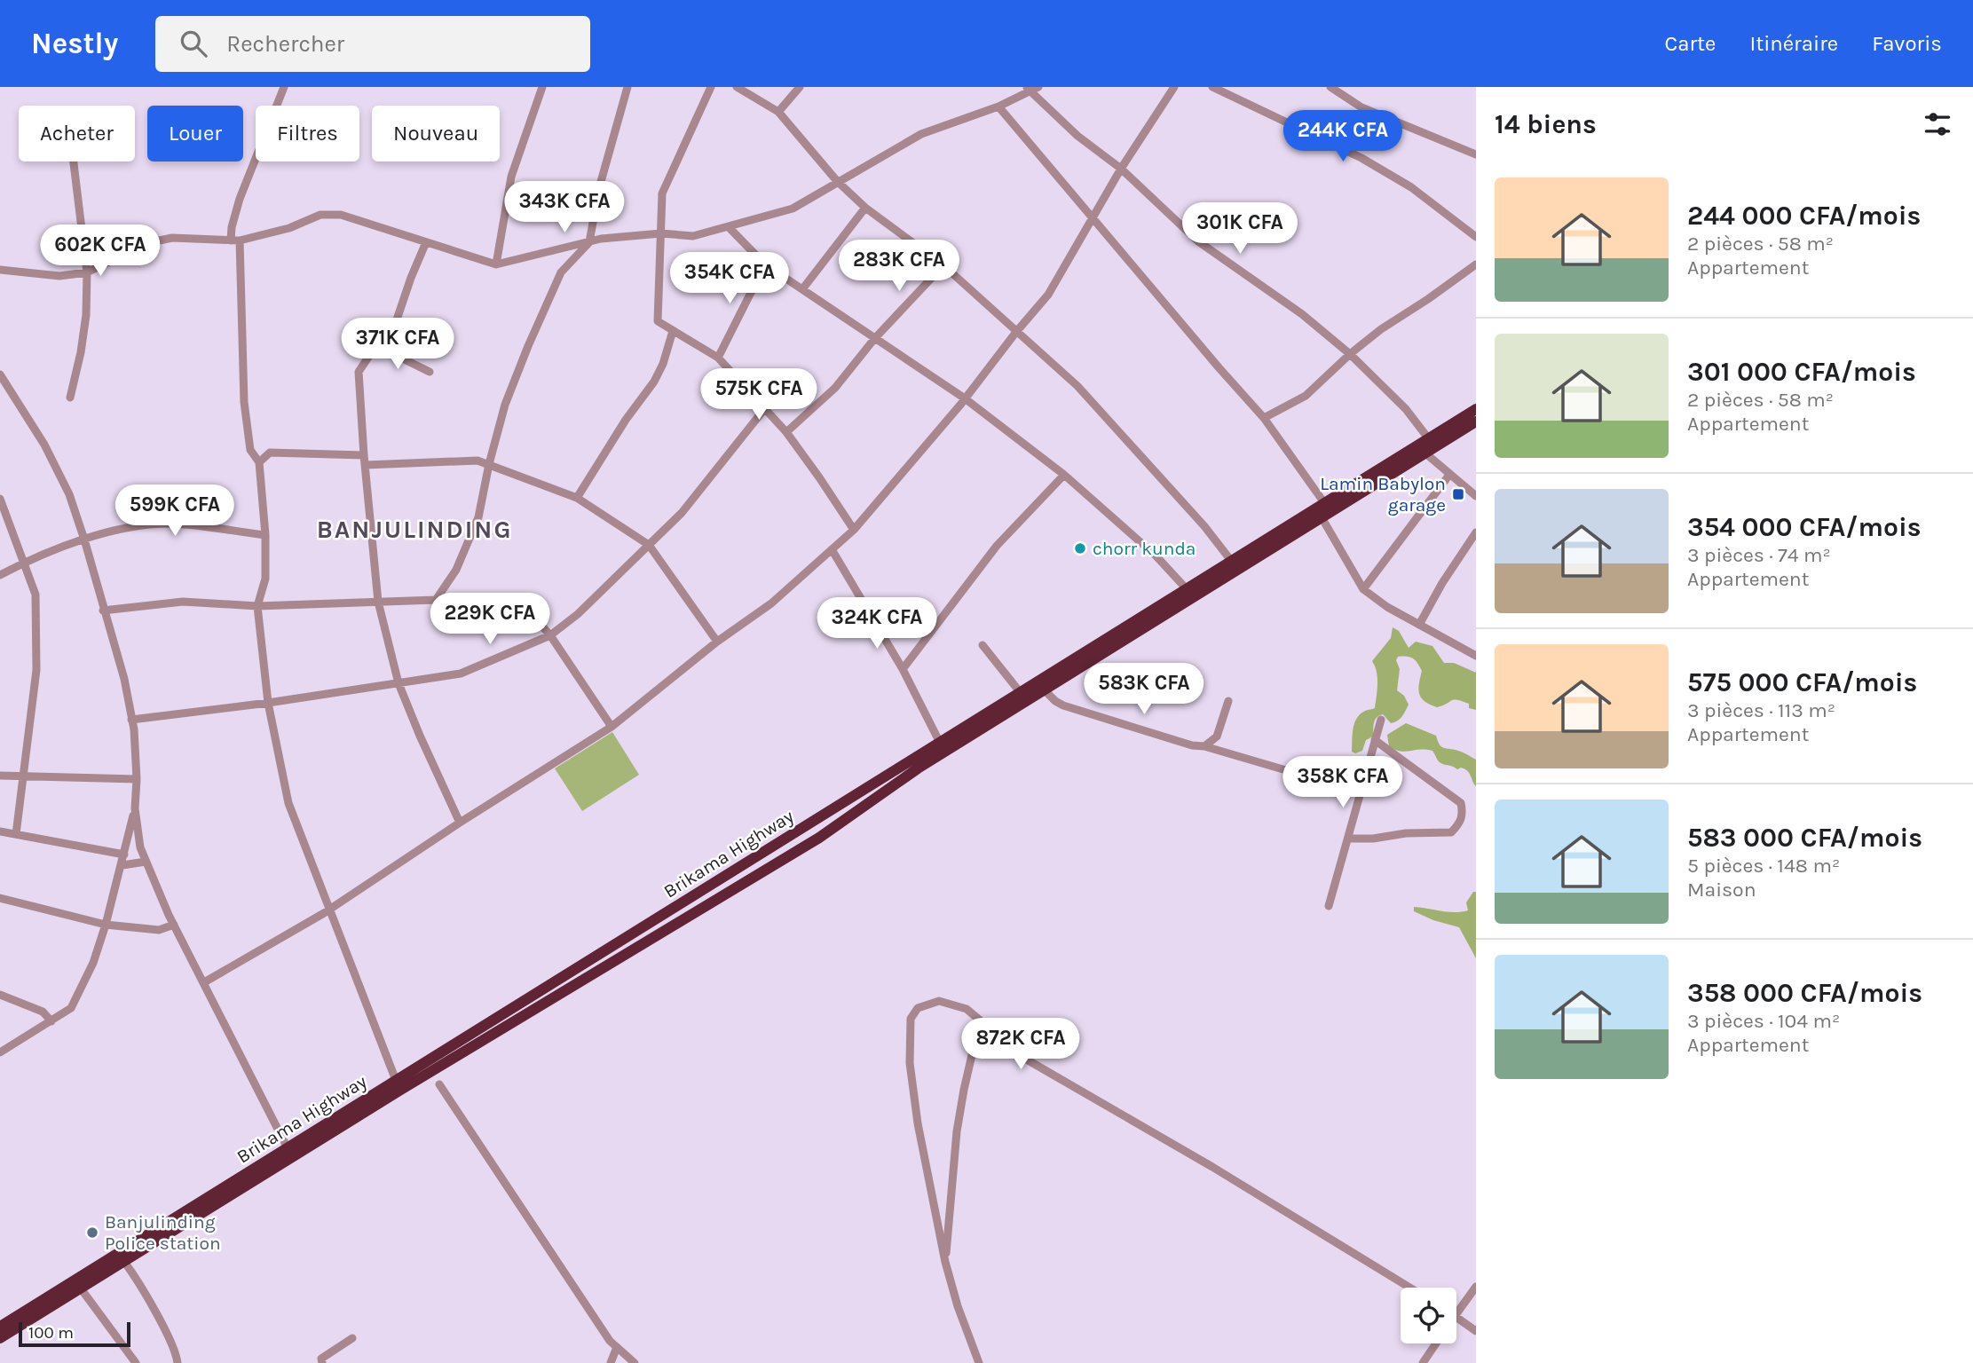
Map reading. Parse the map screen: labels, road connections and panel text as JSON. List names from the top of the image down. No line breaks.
{"streets":{"highway":["Brikama Highway"]},"districts":["BANJULINDING"],"places":{"transit":["Lamin Babylon garage"],"other":["chorr kunda","Banjulinding Police station"]},"scale_bar":"100 m","page":{"header":"Nestly","search":"Rechercher","nav":["Carte","Itinéraire","Favoris"],"heading":"14 biens","chip":["Acheter","Louer","Filtres","Nouveau"],"price":["244K CFA","343K CFA","301K CFA","602K CFA","283K CFA","354K CFA","371K CFA","575K CFA","599K CFA","229K CFA","324K CFA","583K CFA","358K CFA","872K CFA"],"list":[{"name":"244 000 CFA/mois","note":"2 pièces · 58 m² · Appartement"},{"name":"301 000 CFA/mois","note":"2 pièces · 58 m² · Appartement"},{"name":"354 000 CFA/mois","note":"3 pièces · 74 m² · Appartement"},{"name":"575 000 CFA/mois","note":"3 pièces · 113 m² · Appartement"},{"name":"583 000 CFA/mois","note":"5 pièces · 148 m² · Maison"},{"name":"358 000 CFA/mois","note":"3 pièces · 104 m² · Appartement"}],"scale":"100 m"}}
